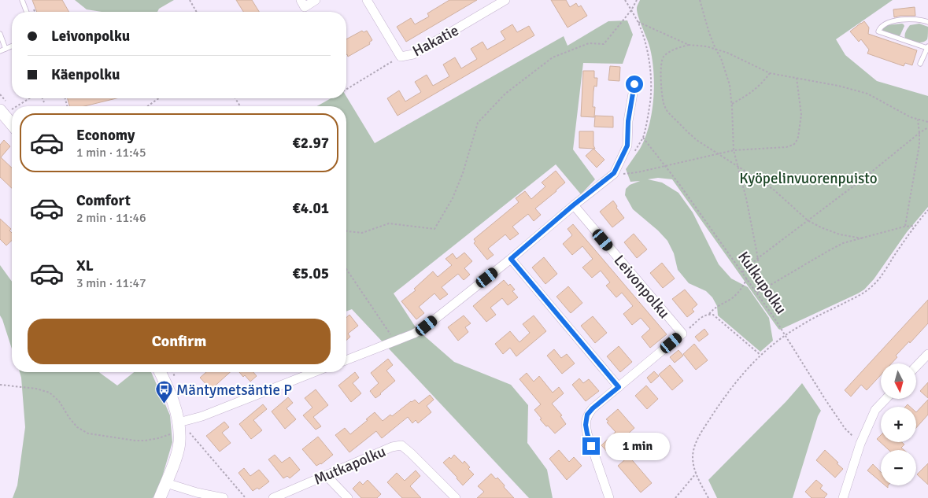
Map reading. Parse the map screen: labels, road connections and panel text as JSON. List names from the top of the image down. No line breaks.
{"streets":{"street":["Hakatie","Leivonpolku","Mutkapolku"],"path":["Kulkupolku"]},"parks":["Kyöpelinvuorenpuisto"],"places":{"bus stop":["Mäntymetsäntie P"]},"north":"bottom","page":{"banner":["Leivonpolku","Käenpolku"],"list":[{"name":"Economy","note":"1 min · 11:45","value":"€2.97"},{"name":"Comfort","note":"2 min · 11:46","value":"€4.01"},{"name":"XL","note":"3 min · 11:47","value":"€5.05"}],"buttons":"Confirm","map_buttons":["+","−"],"bubble":"1 min"}}
